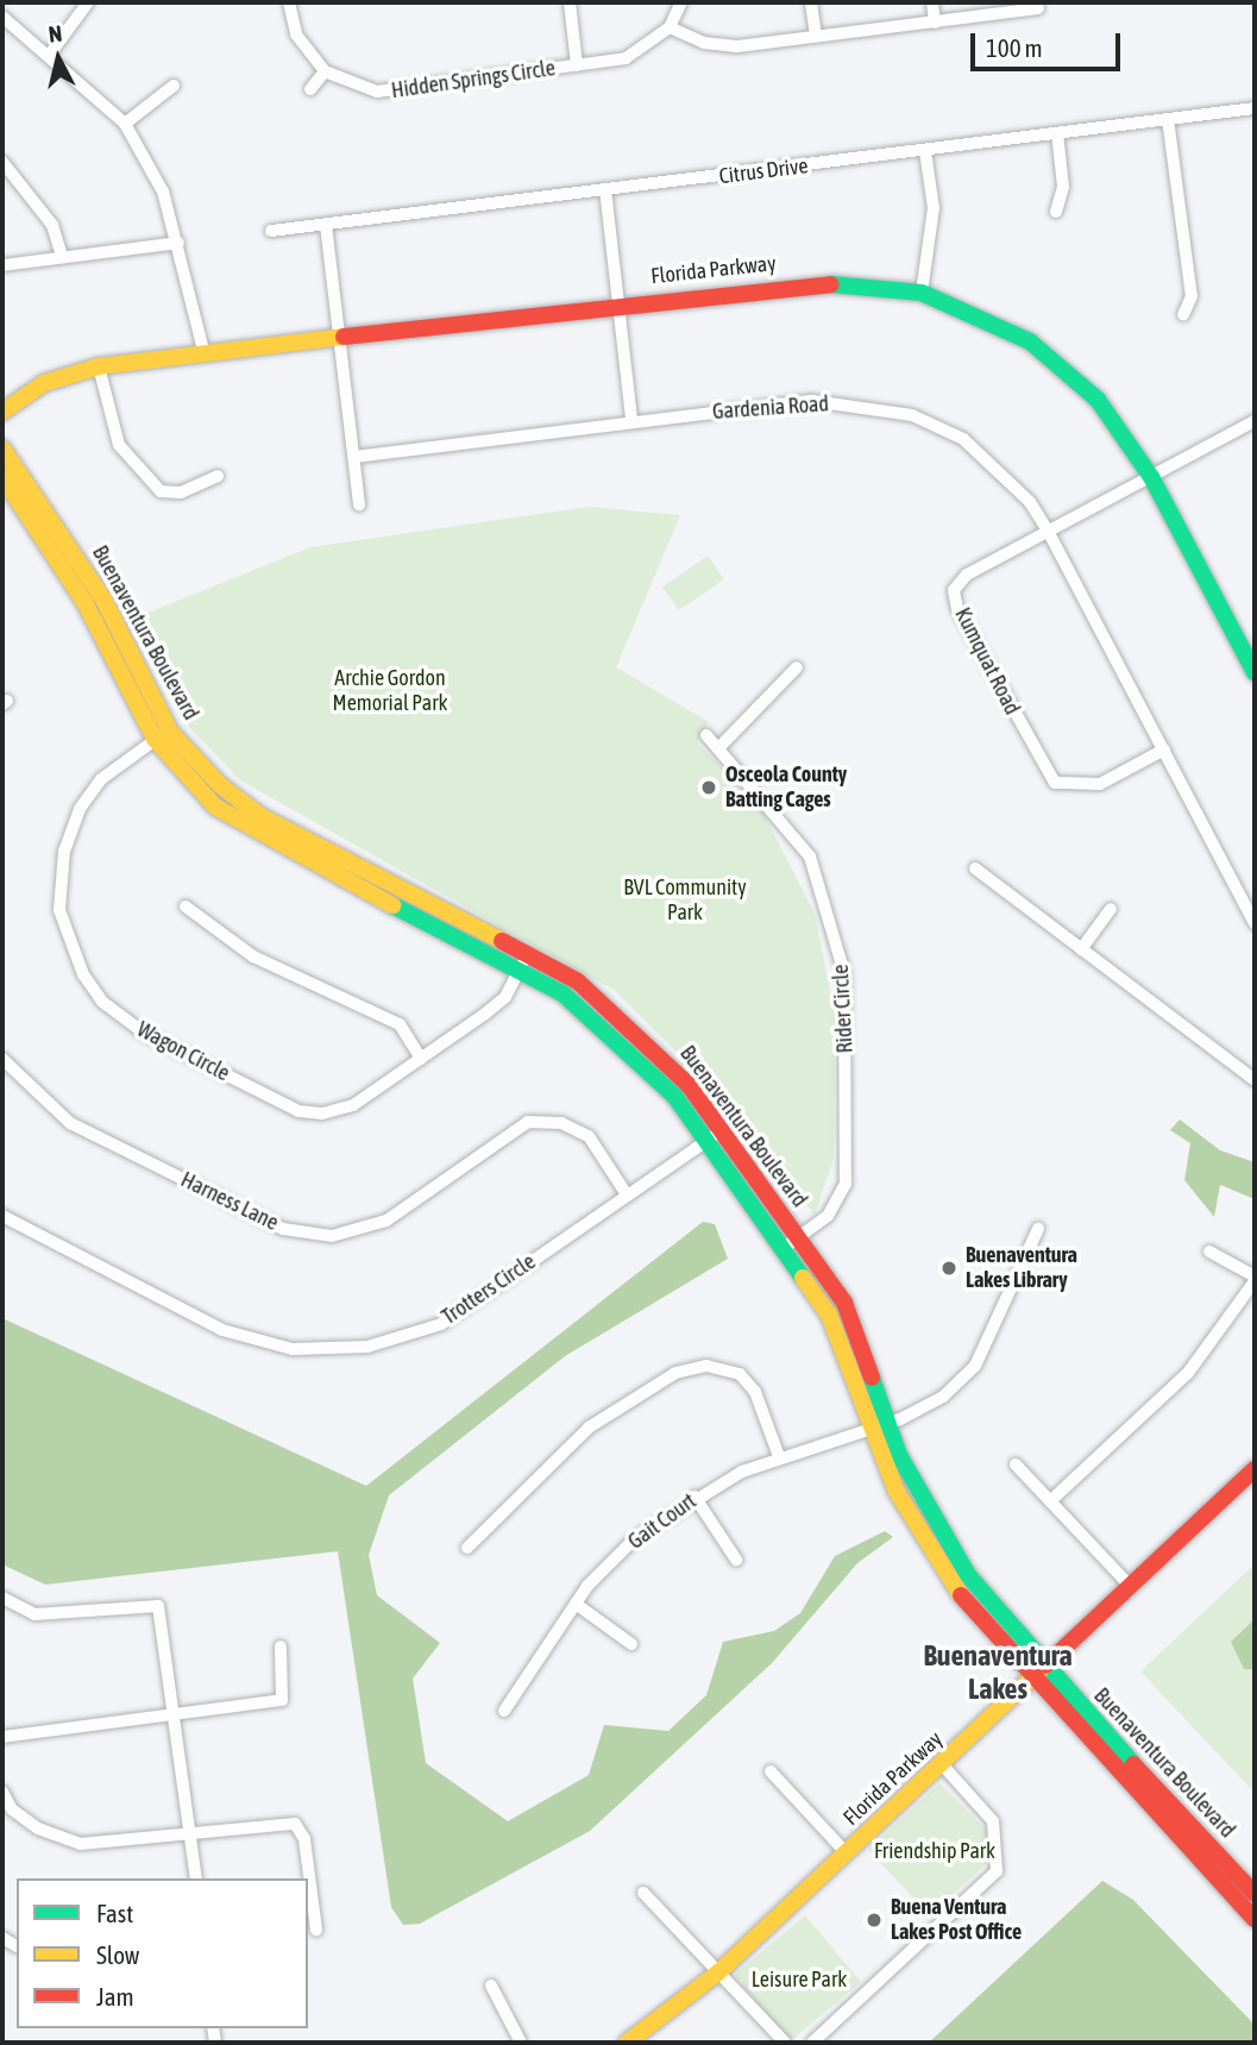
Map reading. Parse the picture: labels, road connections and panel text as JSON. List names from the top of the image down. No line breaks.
{"streets":{"main road":["Florida Parkway","Buenaventura Boulevard"],"street":["Hidden Springs Circle","Citrus Drive","Gardenia Road","Kumquat Road","Rider Circle","Wagon Circle","Harness Lane","Trotters Circle","Gait Court"]},"crossings":[["Florida Parkway","Buenaventura Boulevard"],["Florida Parkway","Kumquat Road"],["Gardenia Road","Kumquat Road"],["Buenaventura Boulevard","Rider Circle"],["Buenaventura Boulevard","Wagon Circle"],["Buenaventura Boulevard","Trotters Circle"],["Buenaventura Boulevard","Gait Court"],["Harness Lane","Trotters Circle"]],"districts":["Buenaventura Lakes"],"parks":["Archie Gordon Memorial Park","BVL Community Park","Friendship Park","Leisure Park"],"places":["Osceola County Batting Cages","Buenaventura Lakes Library","Buena Ventura Lakes Post Office"],"legend":["Fast","Slow","Jam"],"scale_bar":"100 m","north":"top"}
